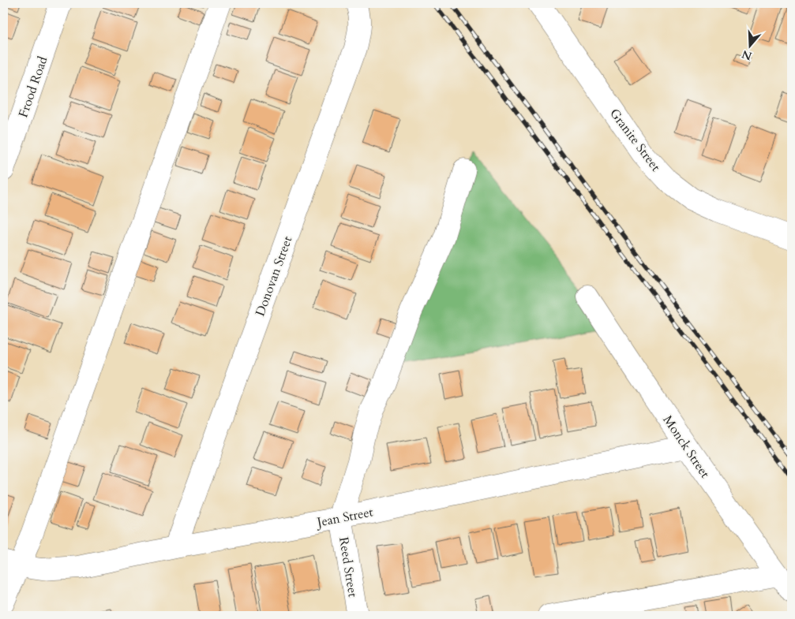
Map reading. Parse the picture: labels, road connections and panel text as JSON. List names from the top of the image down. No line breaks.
{"streets":{"street":["Frood Road","Granite Street","Donovan Street","Monck Street","Jean Street","Reed Street"]},"crossings":[["Donovan Street","Jean Street"],["Monck Street","Jean Street"],["Jean Street","Reed Street"]],"north":"bottom"}
